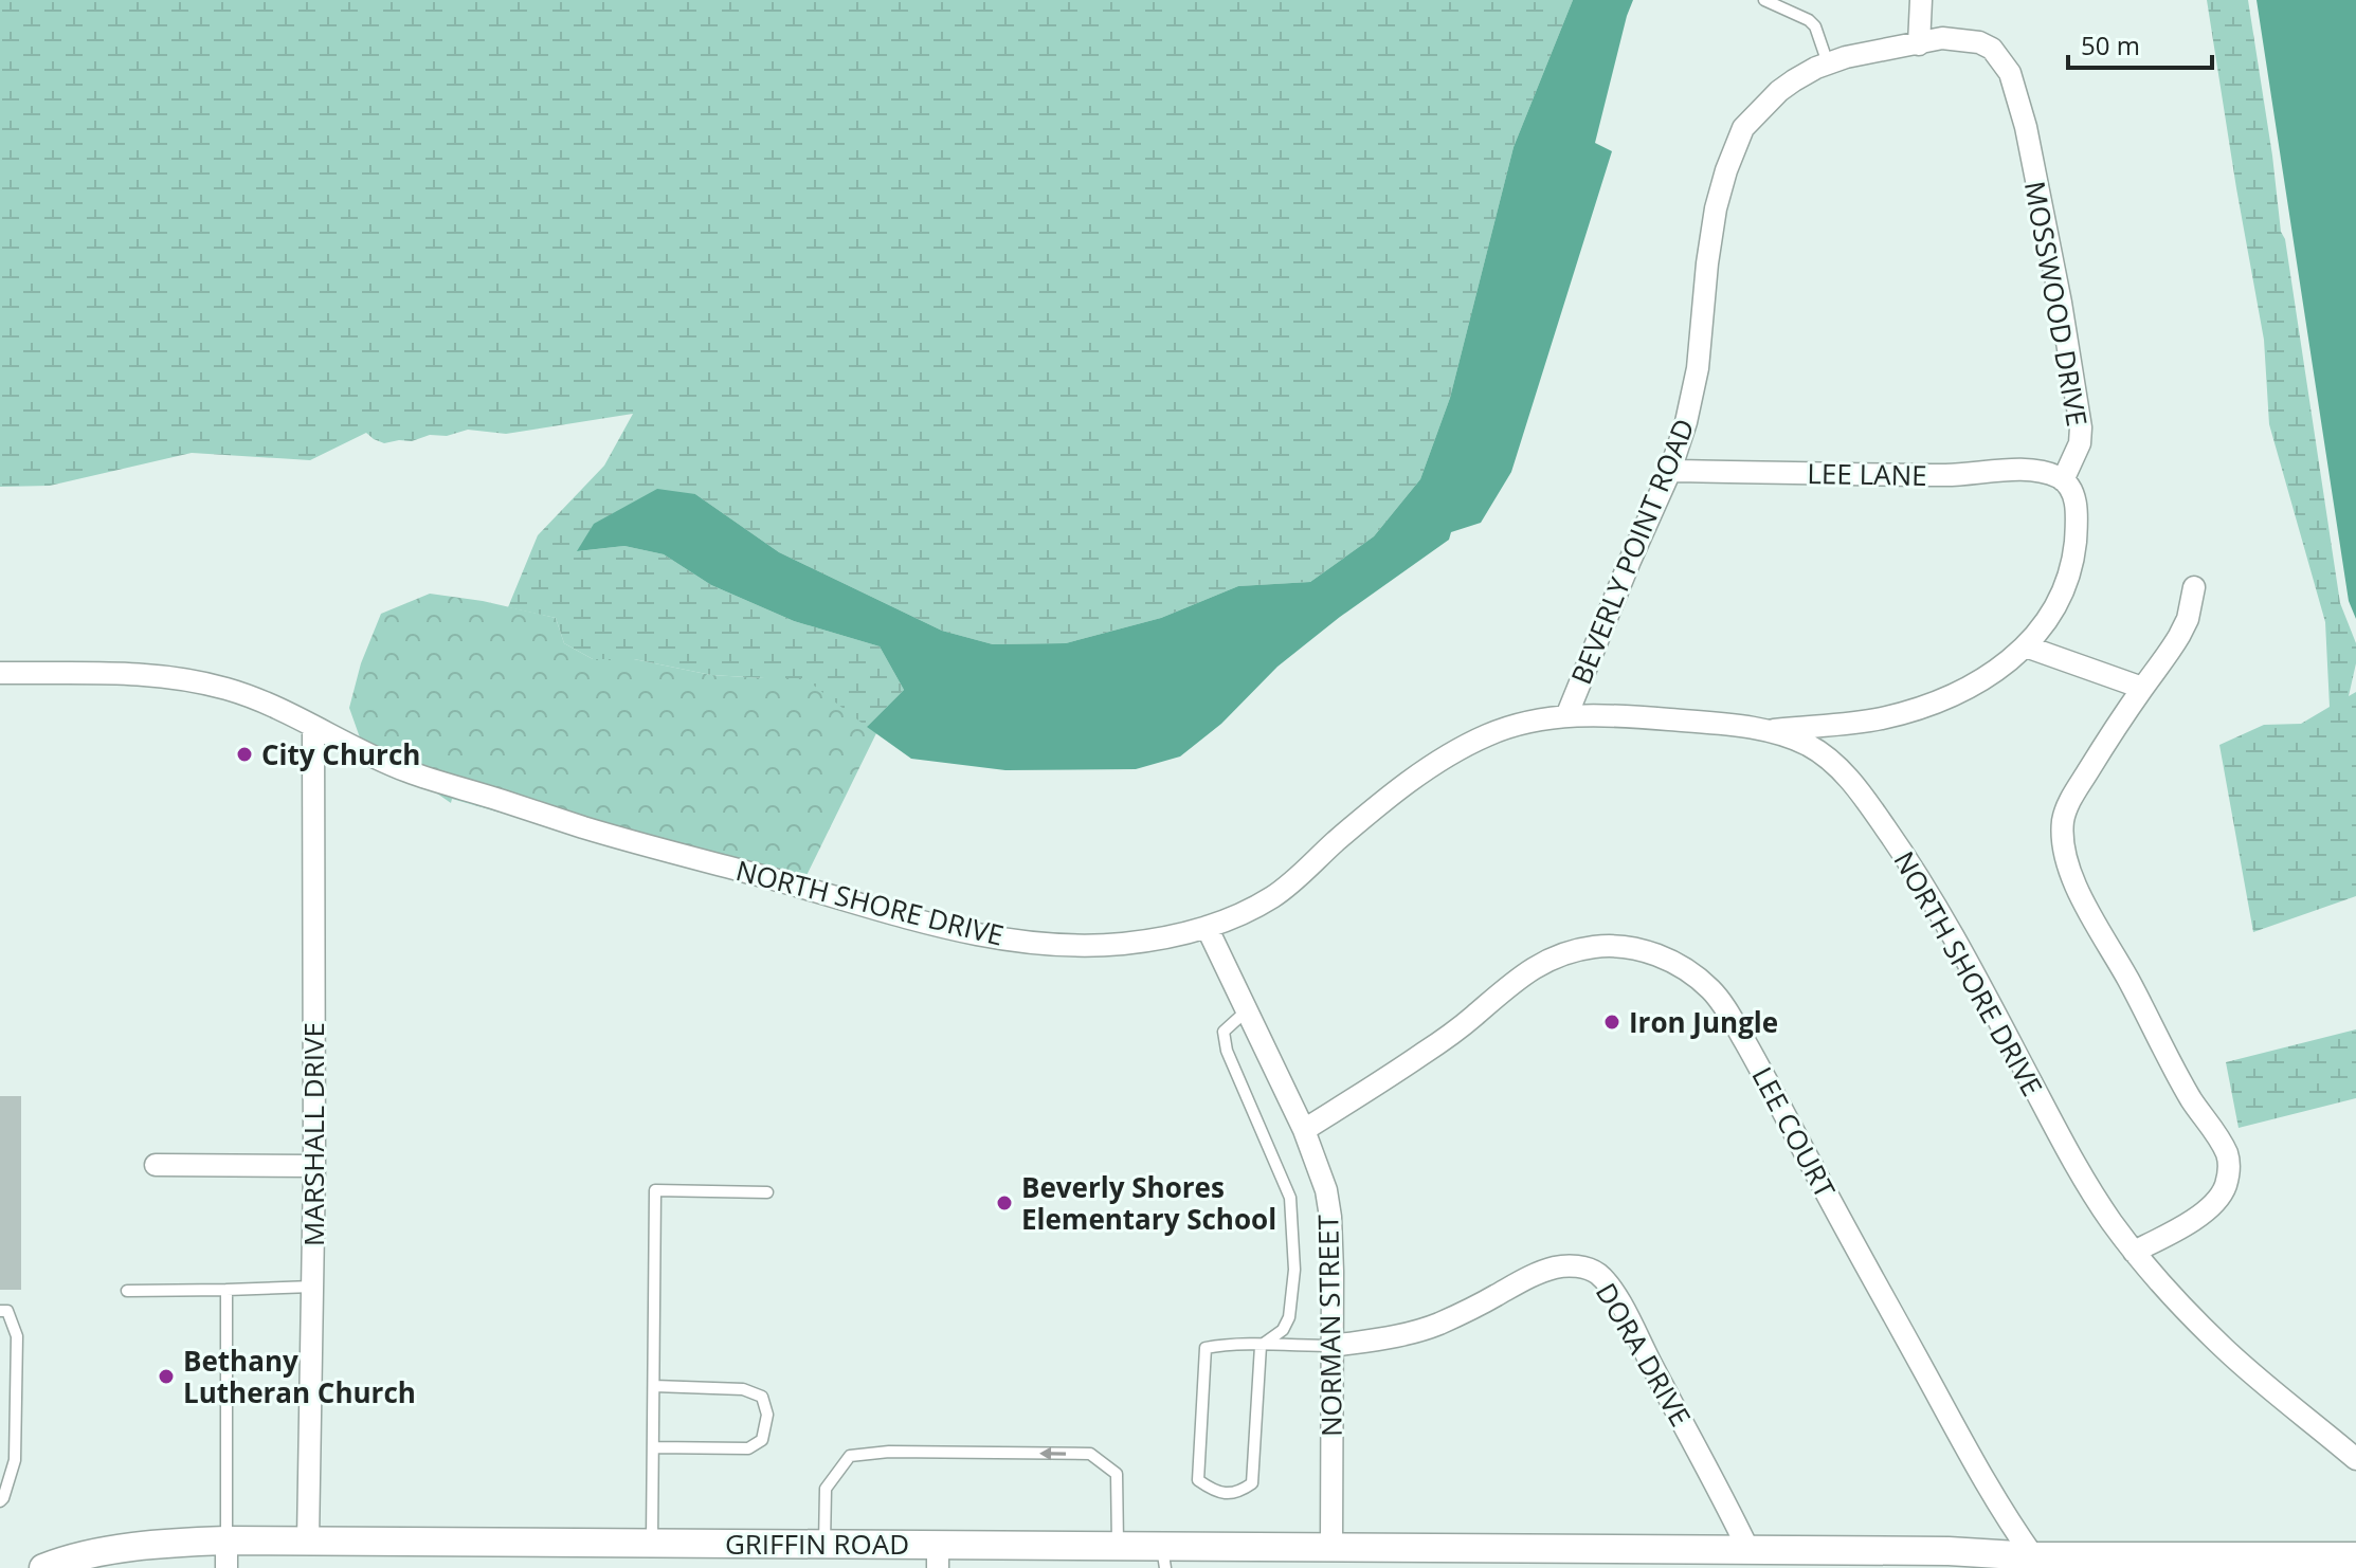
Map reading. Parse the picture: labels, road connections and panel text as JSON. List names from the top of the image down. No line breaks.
{"streets":{"street":["MOSSWOOD DRIVE","LEE LANE","BEVERLY POINT ROAD","NORTH SHORE DRIVE","LEE COURT","MARSHALL DRIVE","NORMAN STREET","DORA DRIVE","GRIFFIN ROAD"]},"crossings":[["MOSSWOOD DRIVE","LEE LANE"],["MOSSWOOD DRIVE","BEVERLY POINT ROAD"],["LEE LANE","BEVERLY POINT ROAD"],["BEVERLY POINT ROAD","NORTH SHORE DRIVE"],["NORTH SHORE DRIVE","MARSHALL DRIVE"],["NORTH SHORE DRIVE","NORMAN STREET"],["LEE COURT","NORMAN STREET"],["LEE COURT","GRIFFIN ROAD"],["MARSHALL DRIVE","GRIFFIN ROAD"],["NORMAN STREET","DORA DRIVE"],["NORMAN STREET","GRIFFIN ROAD"],["DORA DRIVE","GRIFFIN ROAD"]],"places":["City Church","Iron Jungle","Beverly Shores Elementary School","Bethany Lutheran Church"],"scale_bar":"50 m"}
